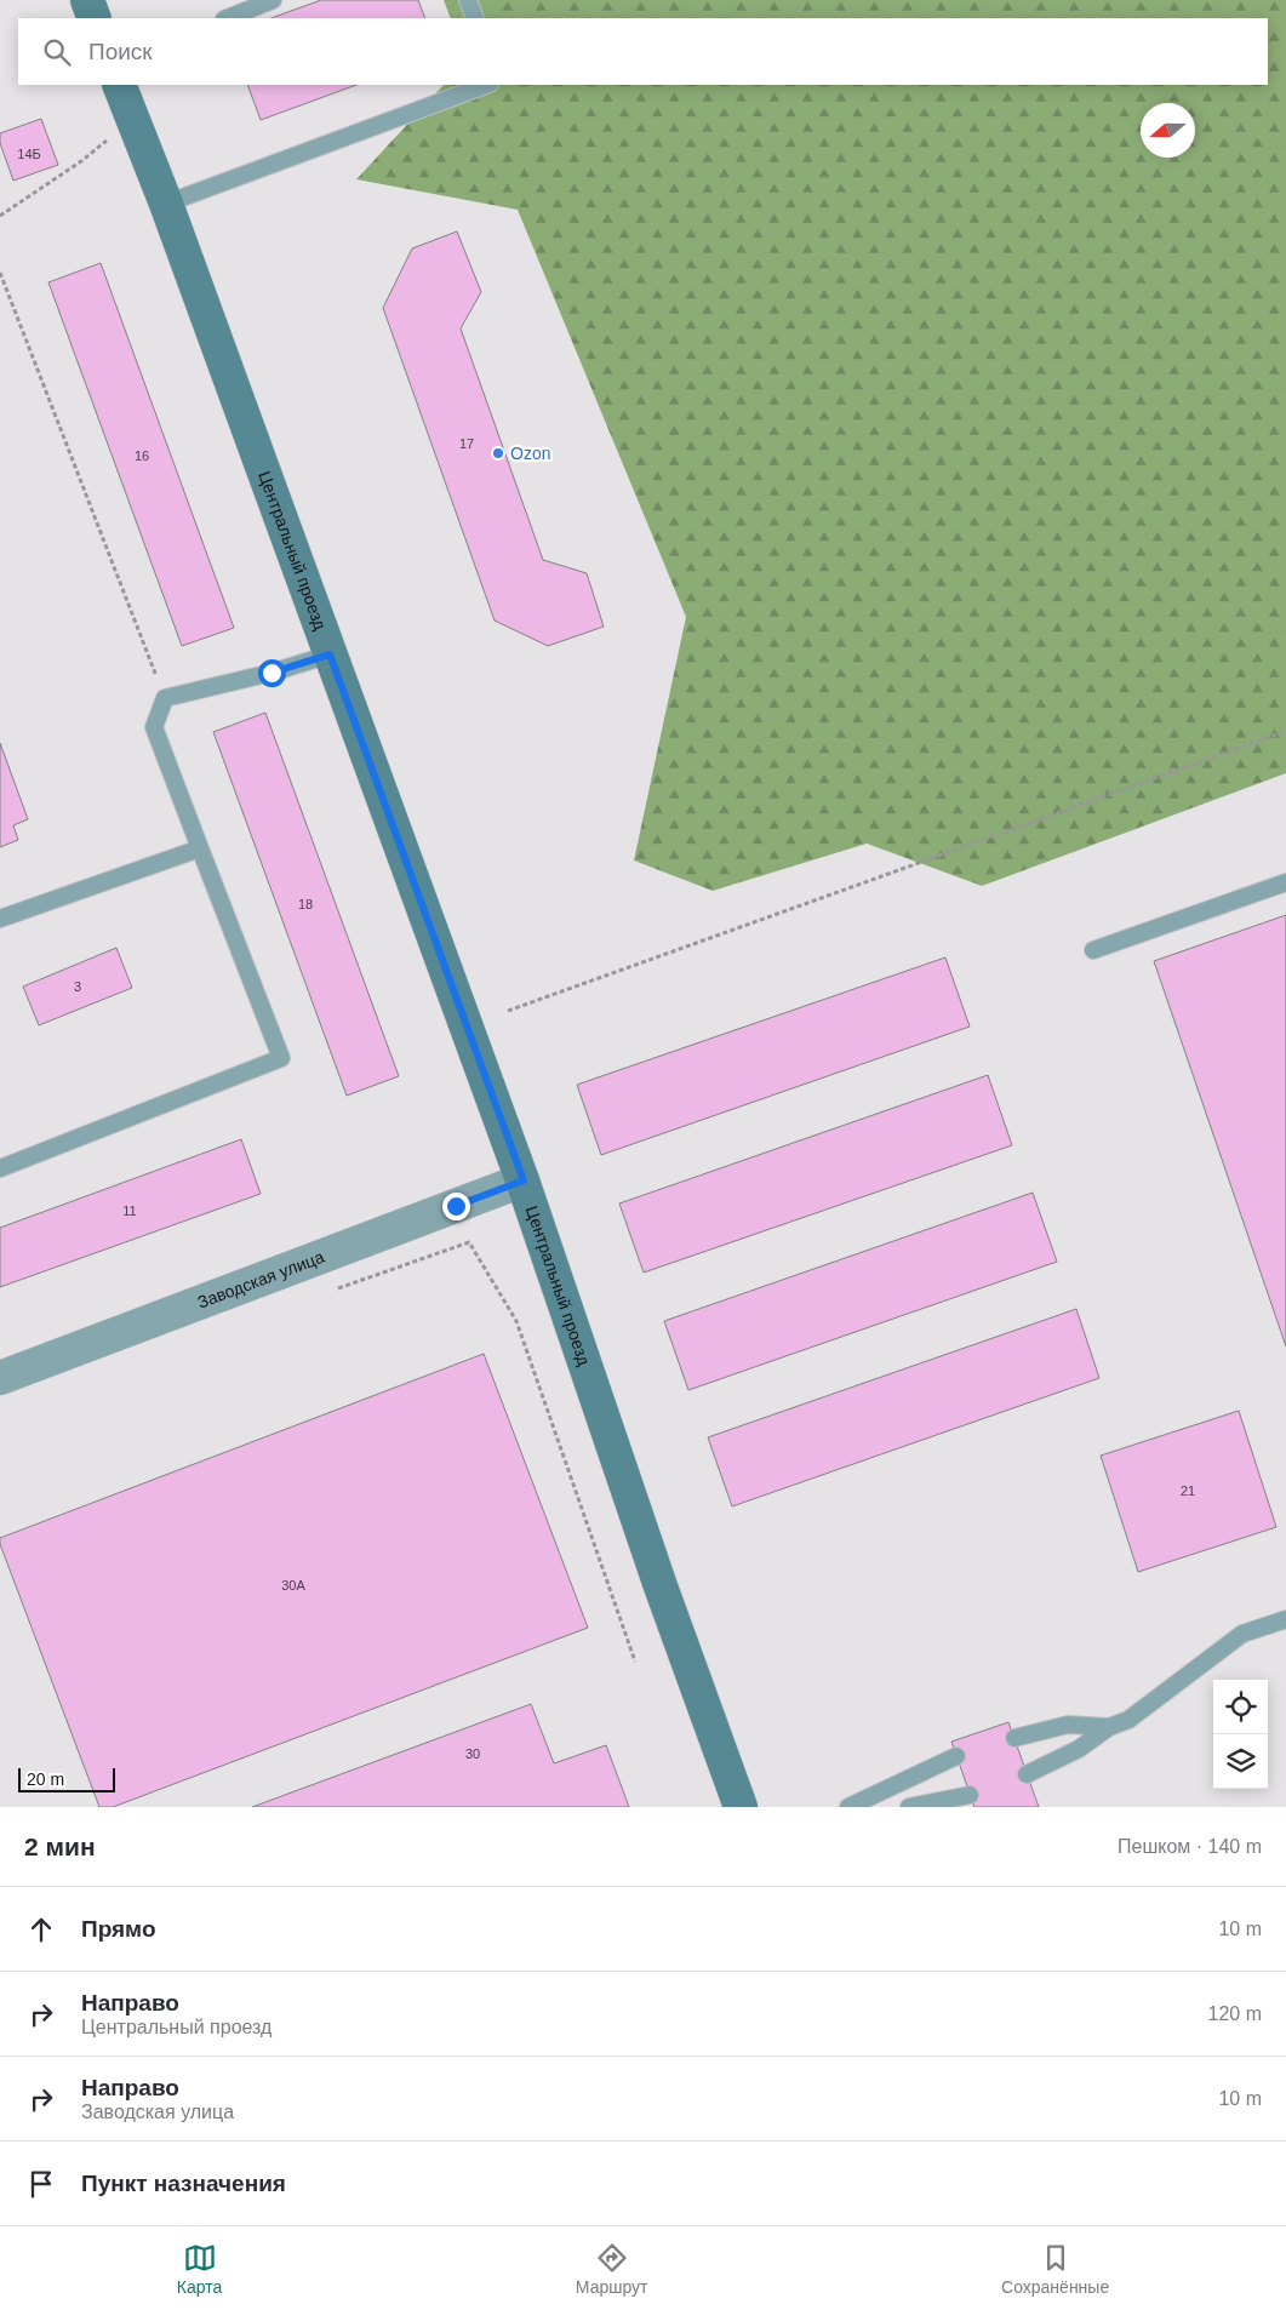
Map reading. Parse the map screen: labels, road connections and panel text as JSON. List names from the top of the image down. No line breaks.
{"streets":{"main road":["Центральный проезд"],"street":["Заводская улица"]},"crossings":[["Центральный проезд","Заводская улица"]],"places":["Ozon"],"house_numbers":["14Б","17","16","18","3","11","21","30А","30"],"scale_bar":"20 m","north":"left","page":{"search":"Поиск","scale":"20 m","heading":["2 мин","Пешком · 140 m"],"list":[["Прямо","10 m"],["Направо","Центральный проезд","120 m"],["Направо","Заводская улица","10 m"],"Пункт назначения"],"nav":["Карта","Маршрут","Сохранённые"]}}
